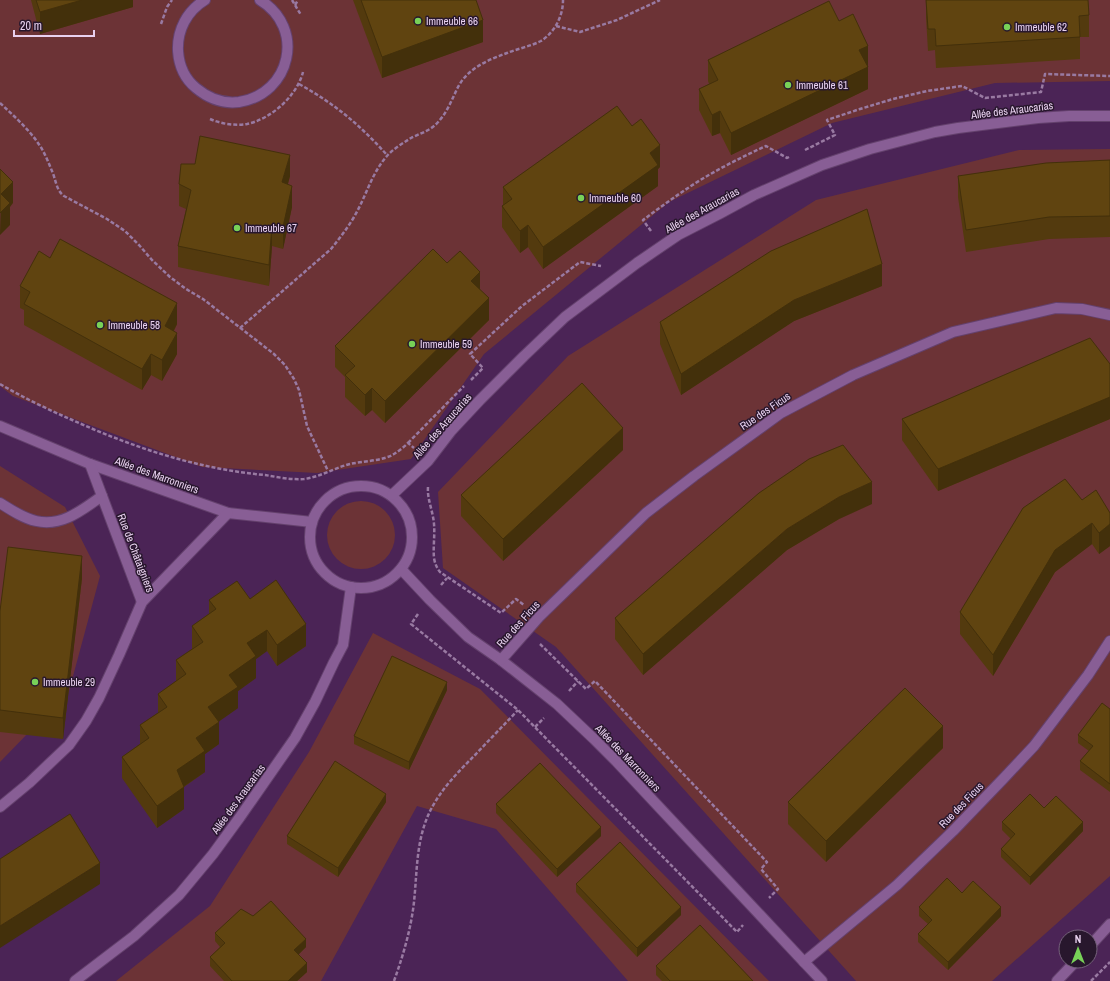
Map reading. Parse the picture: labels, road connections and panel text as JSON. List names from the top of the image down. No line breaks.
{"streets":{"street":["Allée des Araucarias","Rue des Ficus","Allée des Marronniers","Rue de Châtaigniers"]},"crossings":[["Allée des Araucarias","Allée des Marronniers"],["Rue des Ficus","Allée des Marronniers"],["Allée des Marronniers","Rue de Châtaigniers"]],"places":["Immeuble 66","Immeuble 62","Immeuble 61","Immeuble 60","Immeuble 67","Immeuble 58","Immeuble 59","Immeuble 29"],"scale_bar":"20 m","north":"top"}
